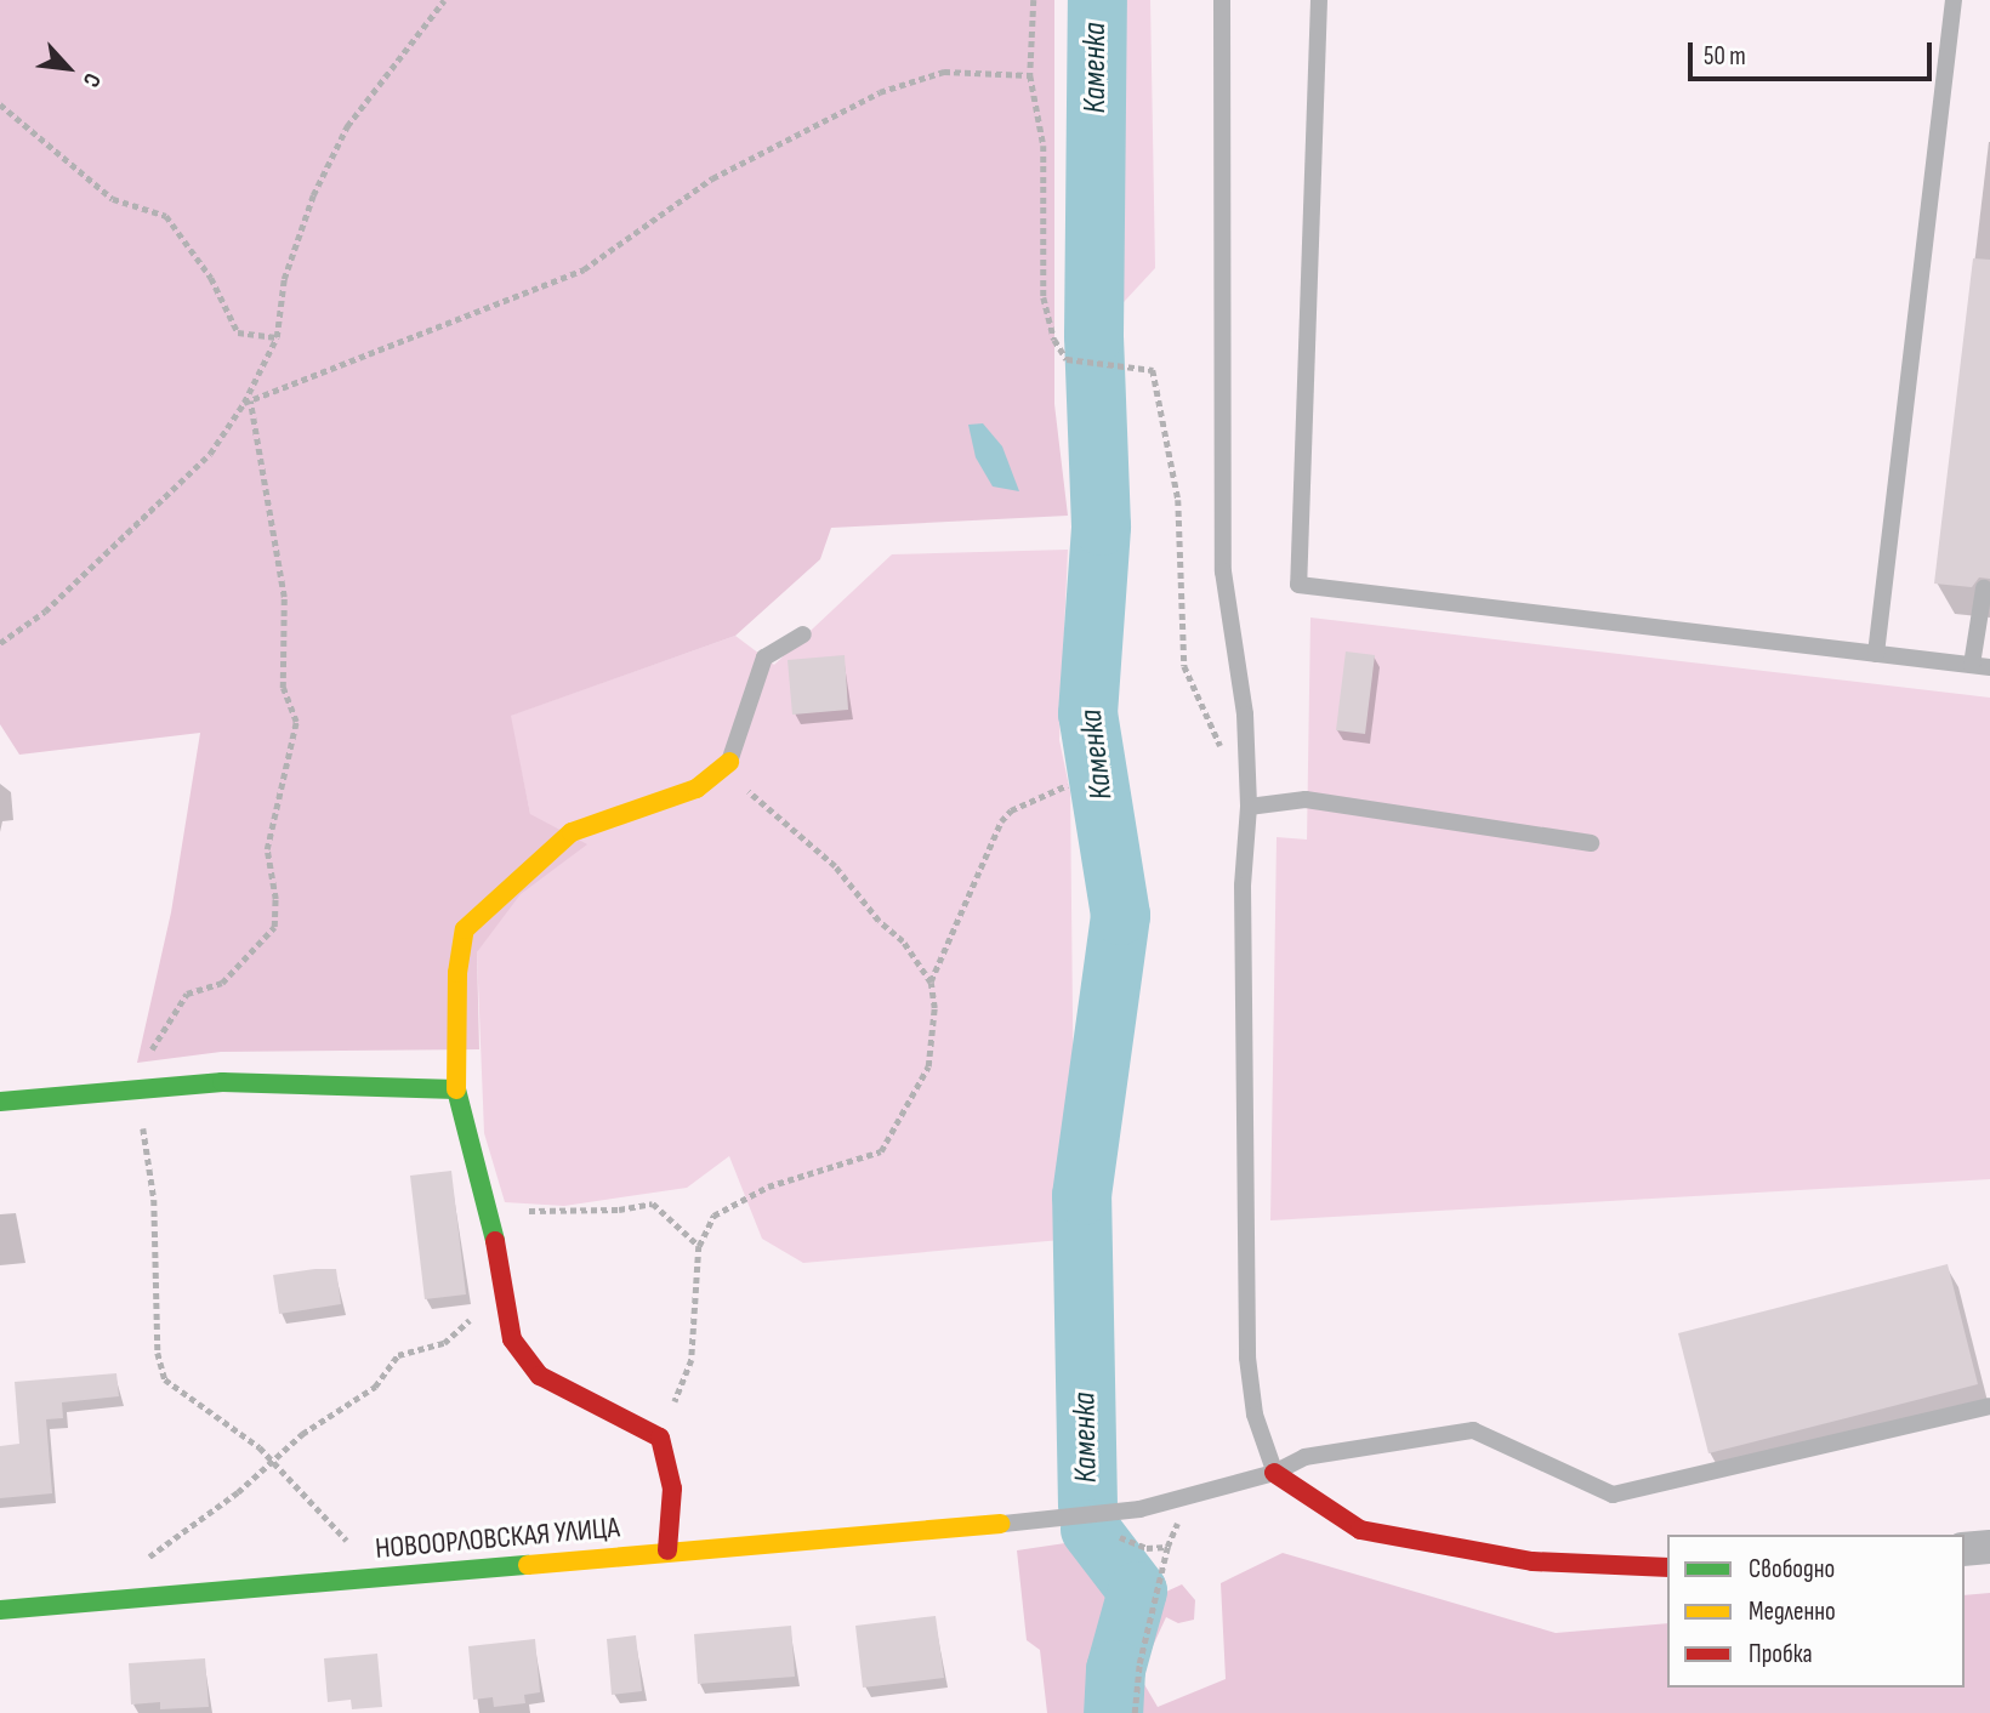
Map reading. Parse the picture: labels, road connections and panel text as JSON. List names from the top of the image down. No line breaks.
{"streets":{"street":["НОВООРЛОВСКАЯ УЛИЦА"]},"water":["Каменка"],"legend":["Свободно","Медленно","Пробка"],"scale_bar":"50 m","north":"bottom right"}
